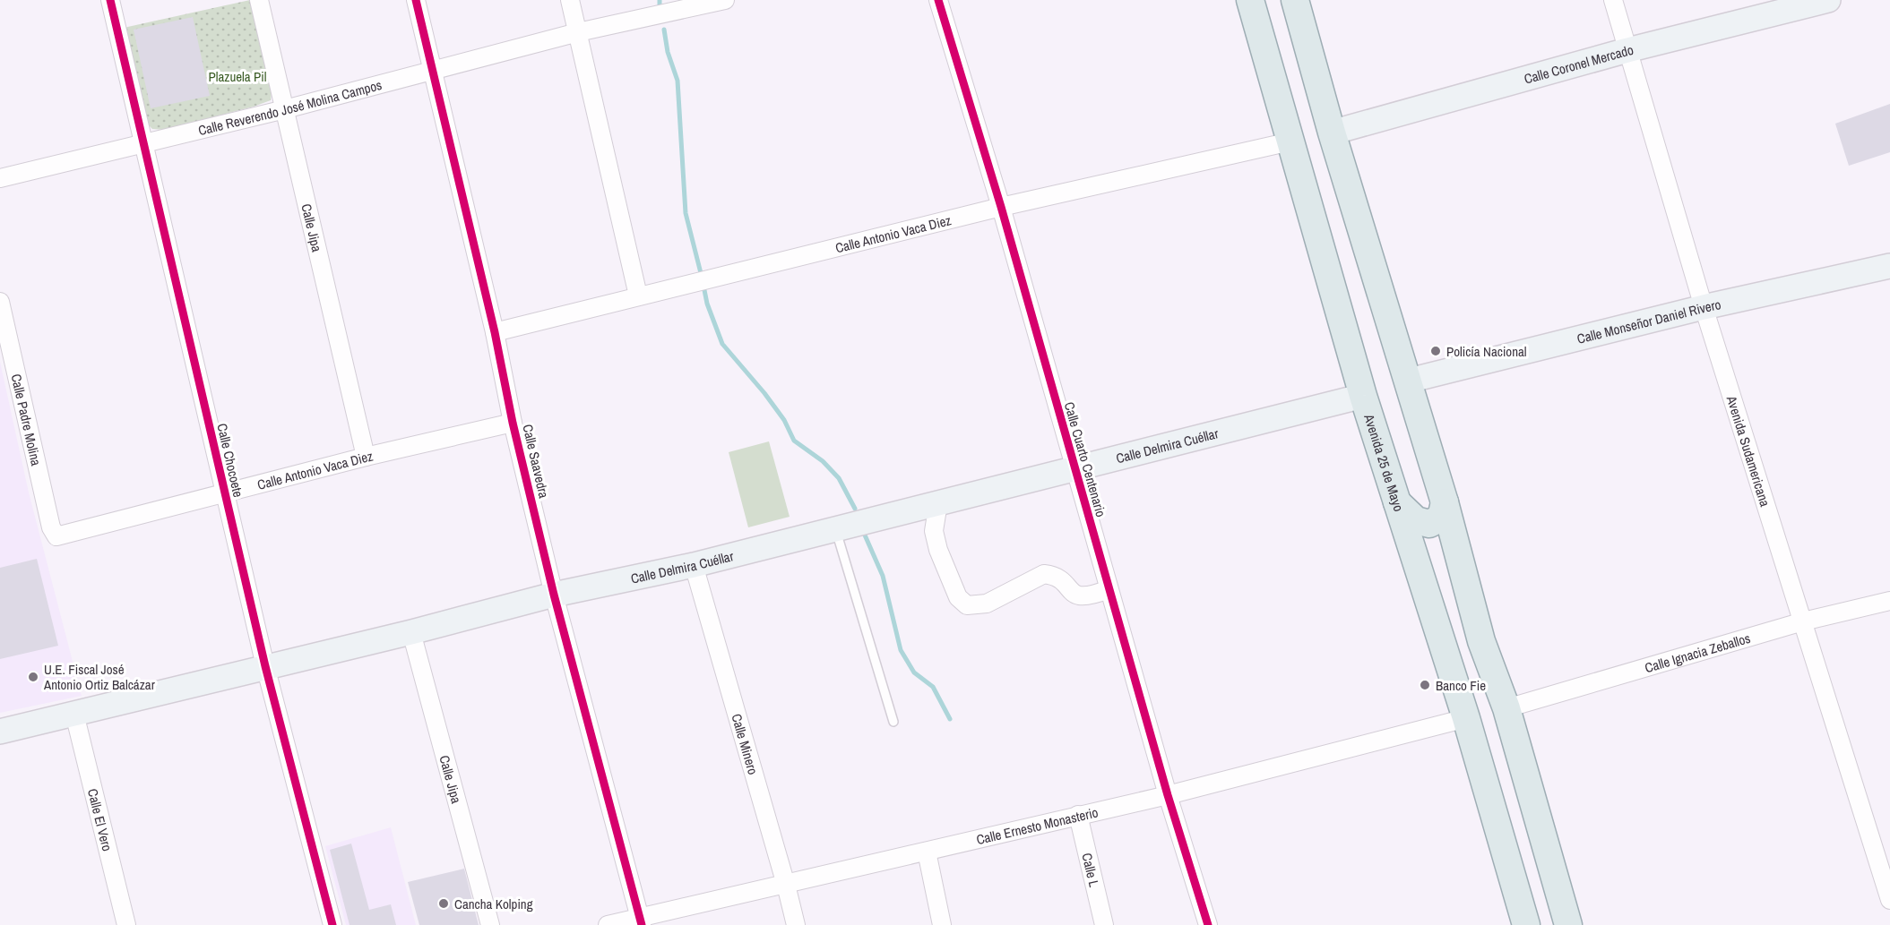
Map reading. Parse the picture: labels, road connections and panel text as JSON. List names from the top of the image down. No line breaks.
{"streets":{"main road":["Calle Coronel Mercado","Calle Monseñor Daniel Rivero","Calle Delmira Cuéllar","Avenida 25 de Mayo"],"street":["Calle Reverendo José Molina Campos","Calle Jipa","Calle Antonio Vaca Diez","Calle Padre Molina","Avenida Sudamericana","Calle Cuarto Centenario","Calle Chocoete","Calle Saavedra","Calle Ignacia Zeballos","Calle Minero","Calle El Vero","Calle Ernesto Monasterio","Calle L"]},"crossings":[["Calle Coronel Mercado","Avenida Sudamericana"],["Calle Reverendo José Molina Campos","Calle Jipa"],["Calle Reverendo José Molina Campos","Calle Chocoete"],["Calle Reverendo José Molina Campos","Calle Saavedra"],["Calle Jipa","Calle Antonio Vaca Diez"],["Calle Jipa","Calle Delmira Cuéllar"],["Calle Antonio Vaca Diez","Calle Padre Molina"],["Calle Antonio Vaca Diez","Calle Cuarto Centenario"],["Calle Antonio Vaca Diez","Calle Chocoete"],["Calle Antonio Vaca Diez","Calle Saavedra"],["Calle Antonio Vaca Diez","Avenida 25 de Mayo"],["Calle Monseñor Daniel Rivero","Avenida Sudamericana"],["Calle Delmira Cuéllar","Calle Cuarto Centenario"],["Calle Delmira Cuéllar","Calle Chocoete"],["Calle Delmira Cuéllar","Calle Saavedra"],["Calle Delmira Cuéllar","Avenida 25 de Mayo"],["Calle Delmira Cuéllar","Calle Minero"],["Calle Delmira Cuéllar","Calle El Vero"],["Avenida Sudamericana","Calle Ignacia Zeballos"],["Calle Cuarto Centenario","Calle Ernesto Monasterio"],["Calle Saavedra","Calle Ernesto Monasterio"],["Avenida 25 de Mayo","Calle Ernesto Monasterio"],["Calle Minero","Calle Ernesto Monasterio"],["Calle Ernesto Monasterio","Calle L"]],"parks":["Plazuela Pil"],"places":["Policía Nacional","U.E. Fiscal José Antonio Ortiz Balcázar","Banco Fie","Cancha Kolping"]}
